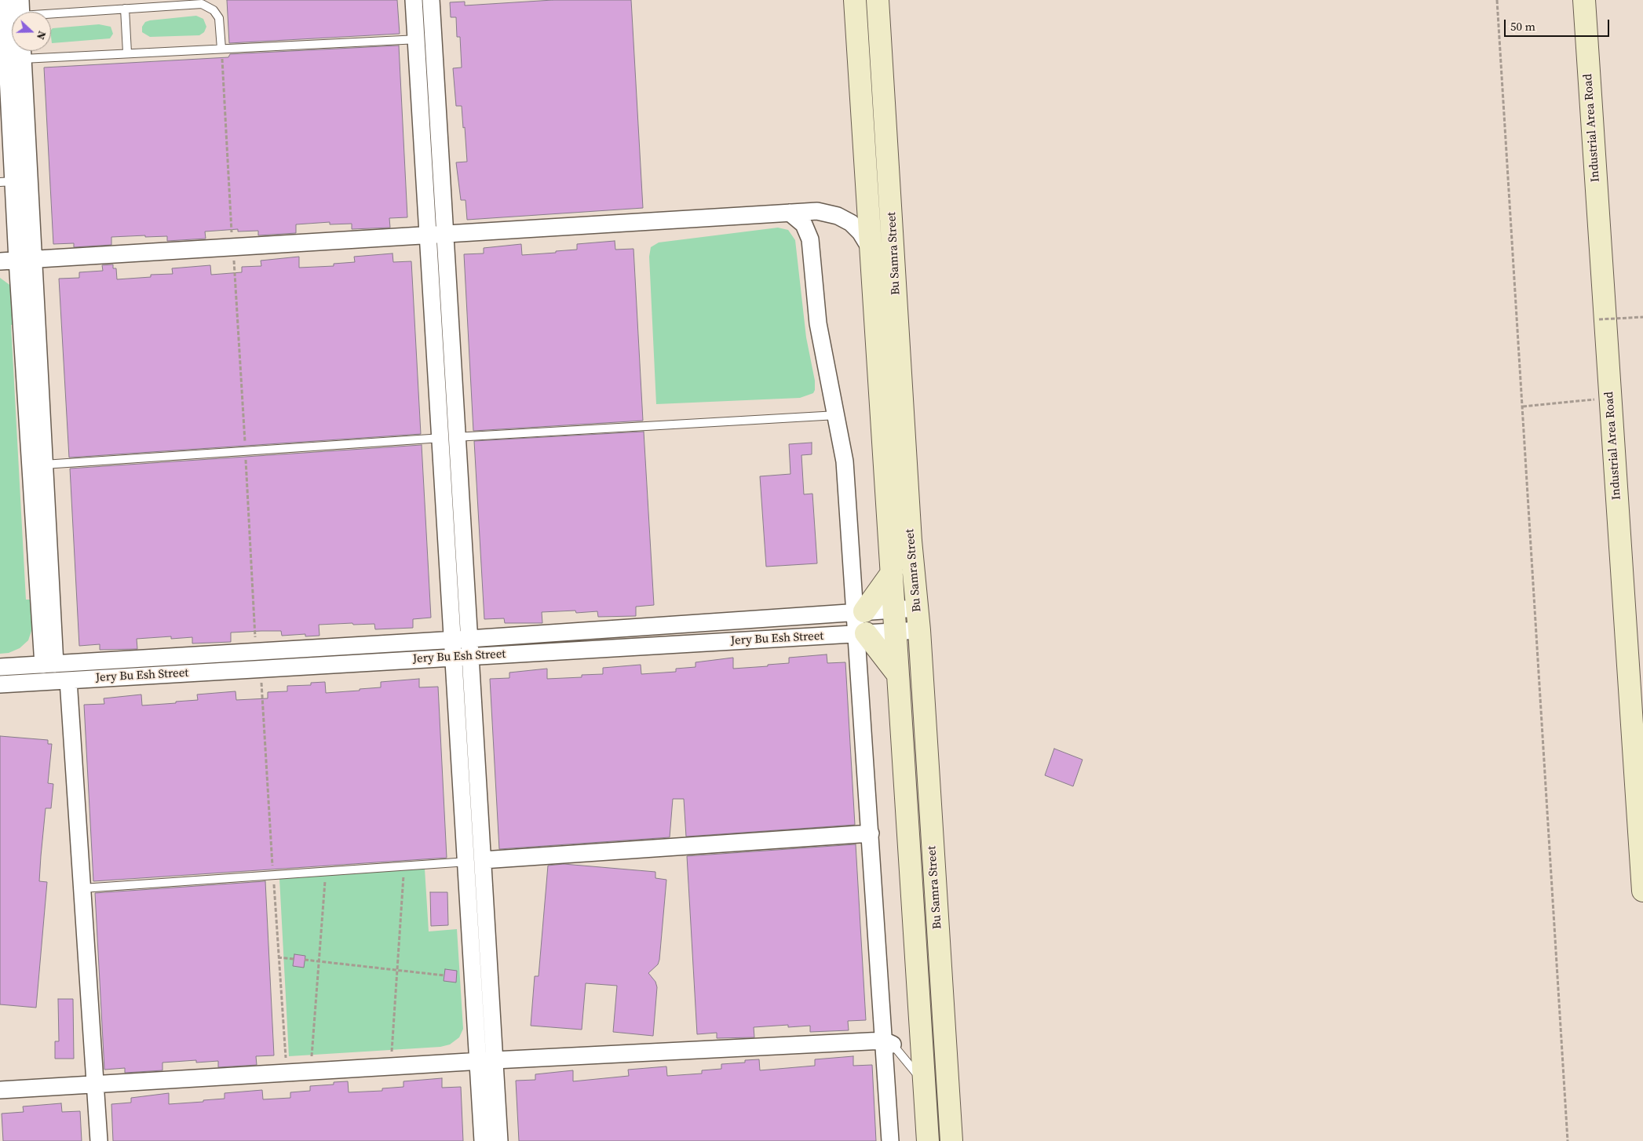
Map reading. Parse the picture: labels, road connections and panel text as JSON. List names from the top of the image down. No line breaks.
{"streets":{"street":["Industrial Area Road","Bu Samra Street","Jery Bu Esh Street"]},"crossings":[["Bu Samra Street","Jery Bu Esh Street"]],"scale_bar":"50 m","north":"right"}
